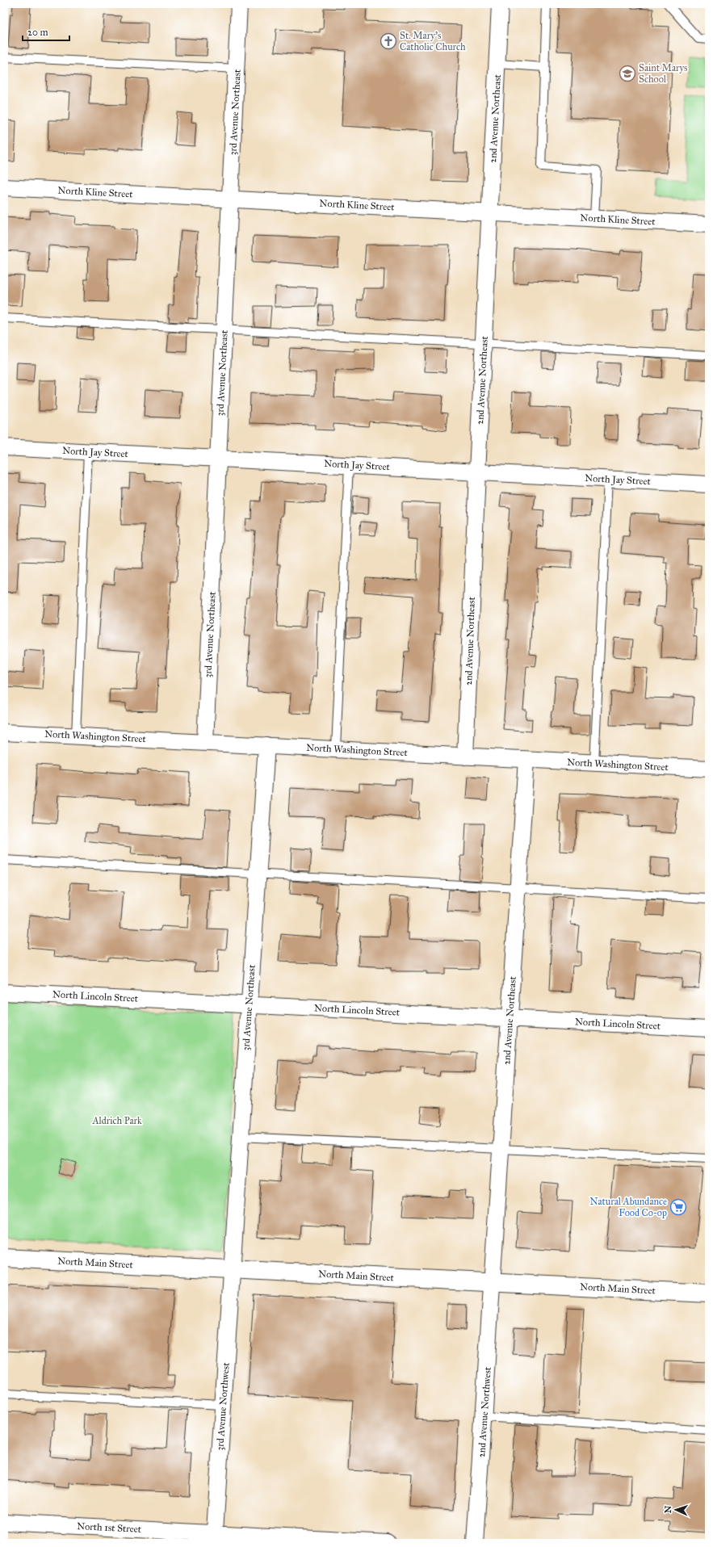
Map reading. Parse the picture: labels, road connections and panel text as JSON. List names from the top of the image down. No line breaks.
{"streets":{"street":["3rd Avenue Northeast","2nd Avenue Northeast","North Kline Street","North Jay Street","North Washington Street","North Lincoln Street","North Main Street","3rd Avenue Northwest","2nd Avenue Northwest","North 1st Street"]},"crossings":[["3rd Avenue Northeast","North Kline Street"],["3rd Avenue Northeast","North Jay Street"],["3rd Avenue Northeast","North Washington Street"],["3rd Avenue Northeast","North Lincoln Street"],["3rd Avenue Northeast","North Main Street"],["3rd Avenue Northeast","3rd Avenue Northwest"],["2nd Avenue Northeast","North Kline Street"],["2nd Avenue Northeast","North Jay Street"],["2nd Avenue Northeast","North Washington Street"],["2nd Avenue Northeast","North Lincoln Street"],["2nd Avenue Northeast","North Main Street"],["2nd Avenue Northeast","2nd Avenue Northwest"],["North Main Street","3rd Avenue Northwest"],["North Main Street","2nd Avenue Northwest"],["3rd Avenue Northwest","North 1st Street"]],"parks":["Aldrich Park"],"places":{"church":["St. Mary's Catholic Church"],"school or university":["Saint Marys School"],"supermarket":["Natural Abundance Food Co-op"]},"scale_bar":"20 m","north":"left"}
